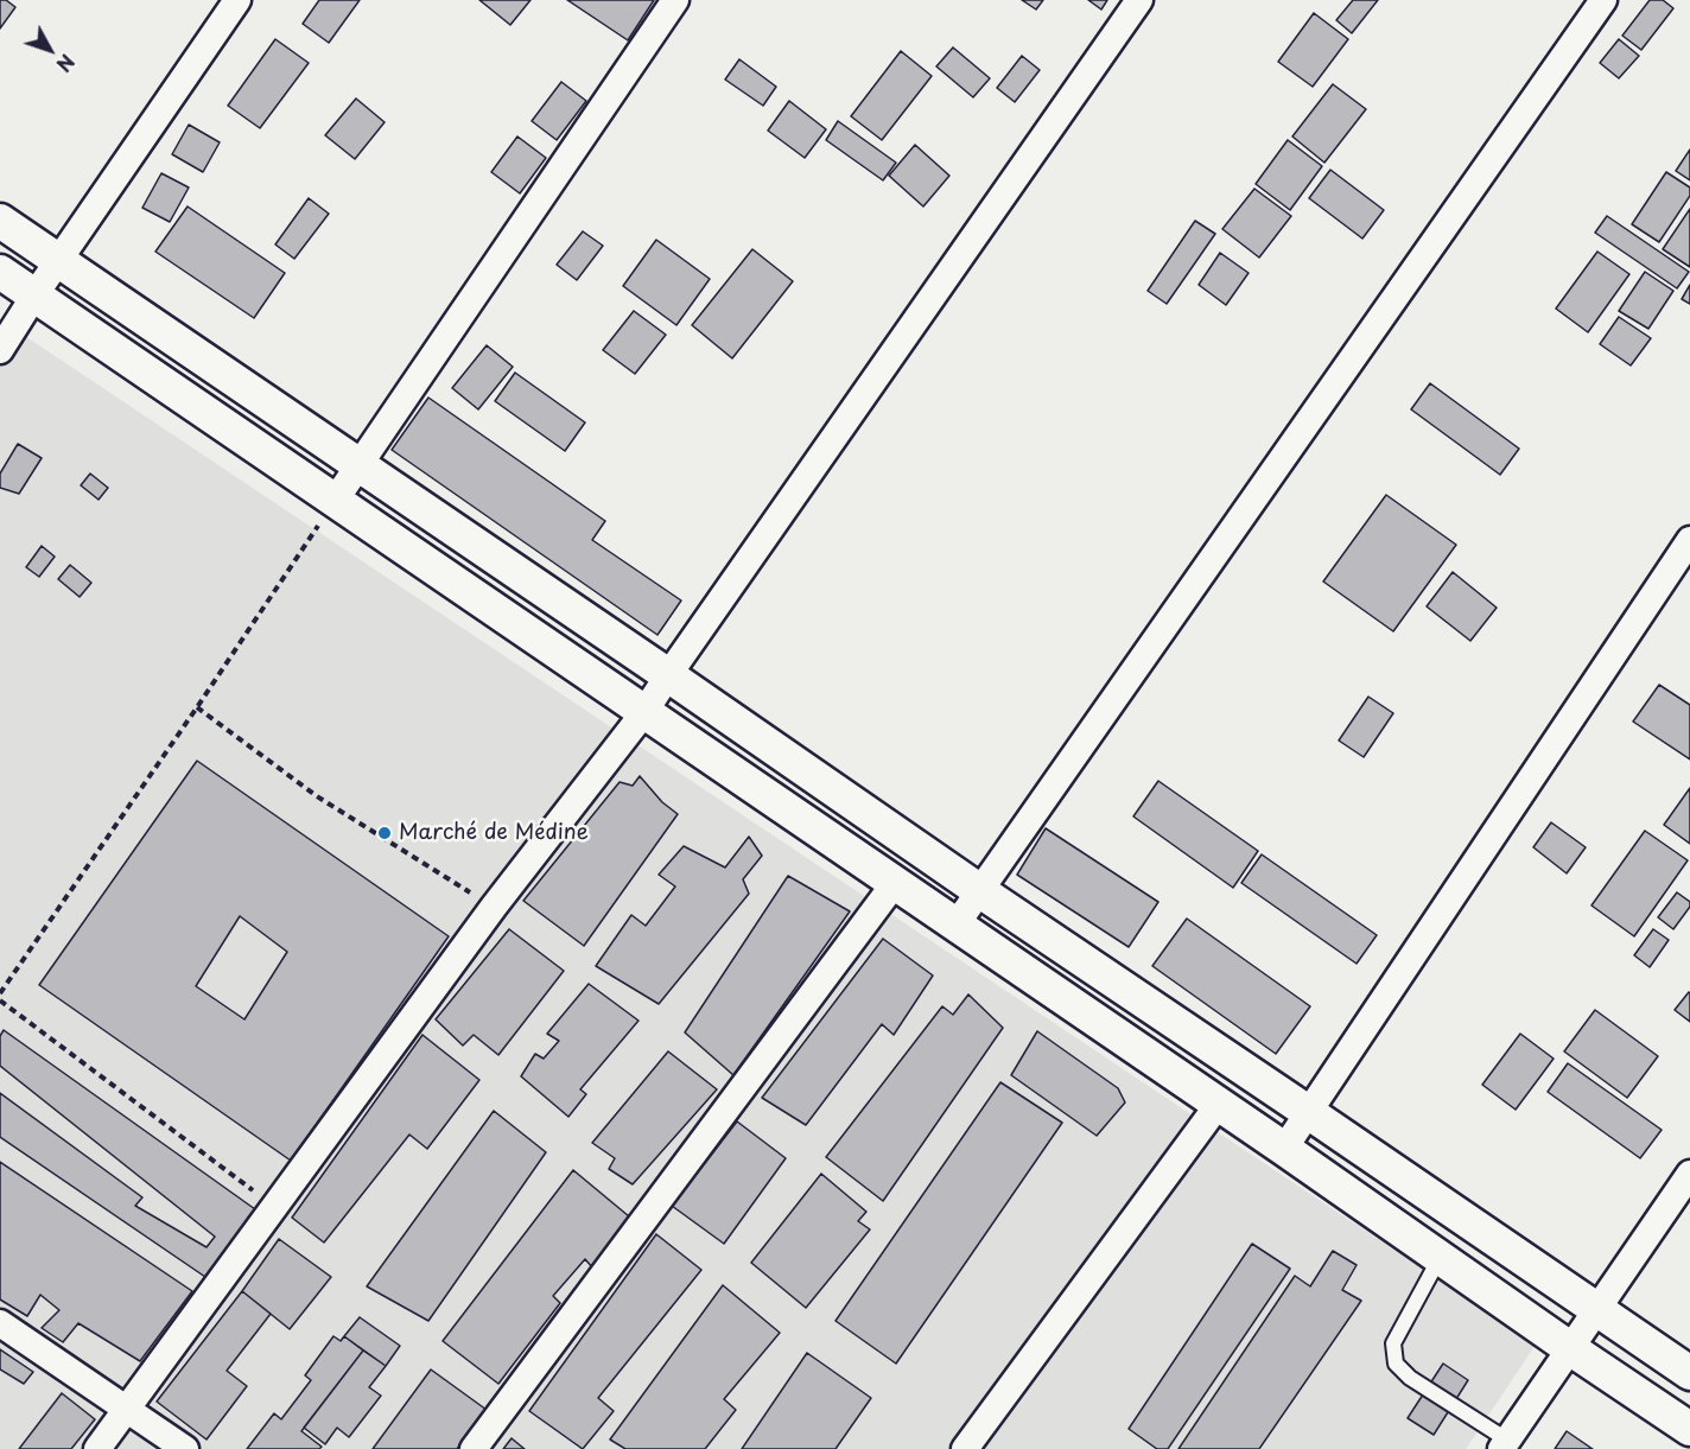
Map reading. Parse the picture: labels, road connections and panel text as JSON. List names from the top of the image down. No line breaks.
{"places":["Marché de Médine"],"north":"bottom right"}
